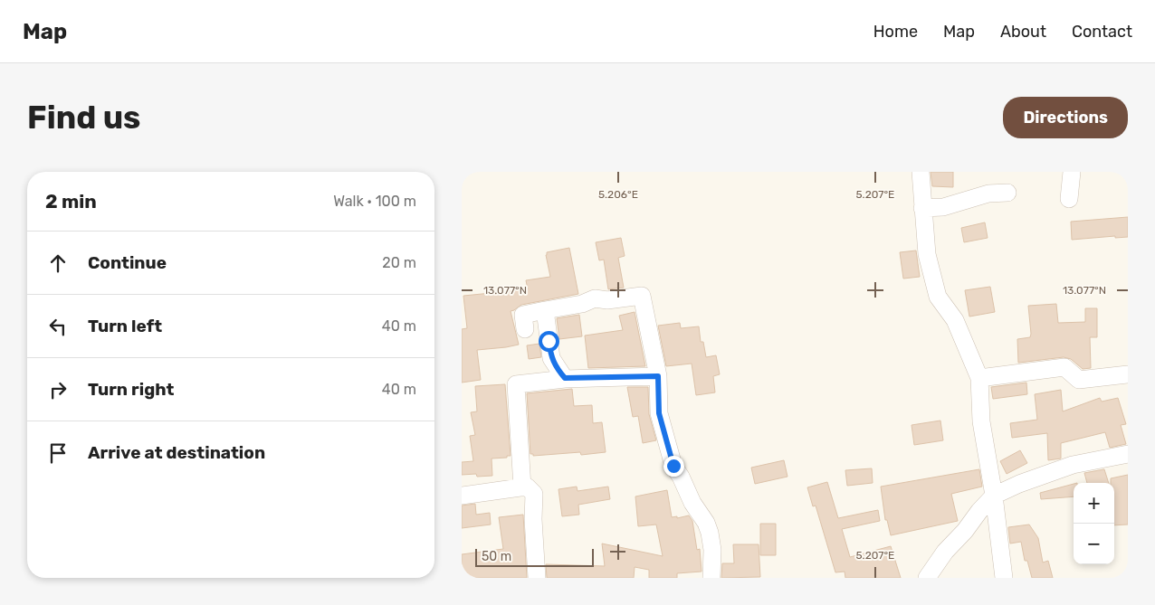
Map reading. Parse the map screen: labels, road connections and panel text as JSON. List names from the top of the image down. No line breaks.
{"scale_bar":"50 m","page":{"header":"Map","nav":["Home","Map","About","Contact"],"buttons":"Directions","title":"Find us","heading":["2 min","Walk · 100 m"],"list":[["Continue","20 m"],["Turn left","40 m"],["Turn right","40 m"],"Arrive at destination"],"map_buttons":["+","−"],"scale":"50 m"},"coordinates":["5.206°E","5.207°E","13.077°N"]}
